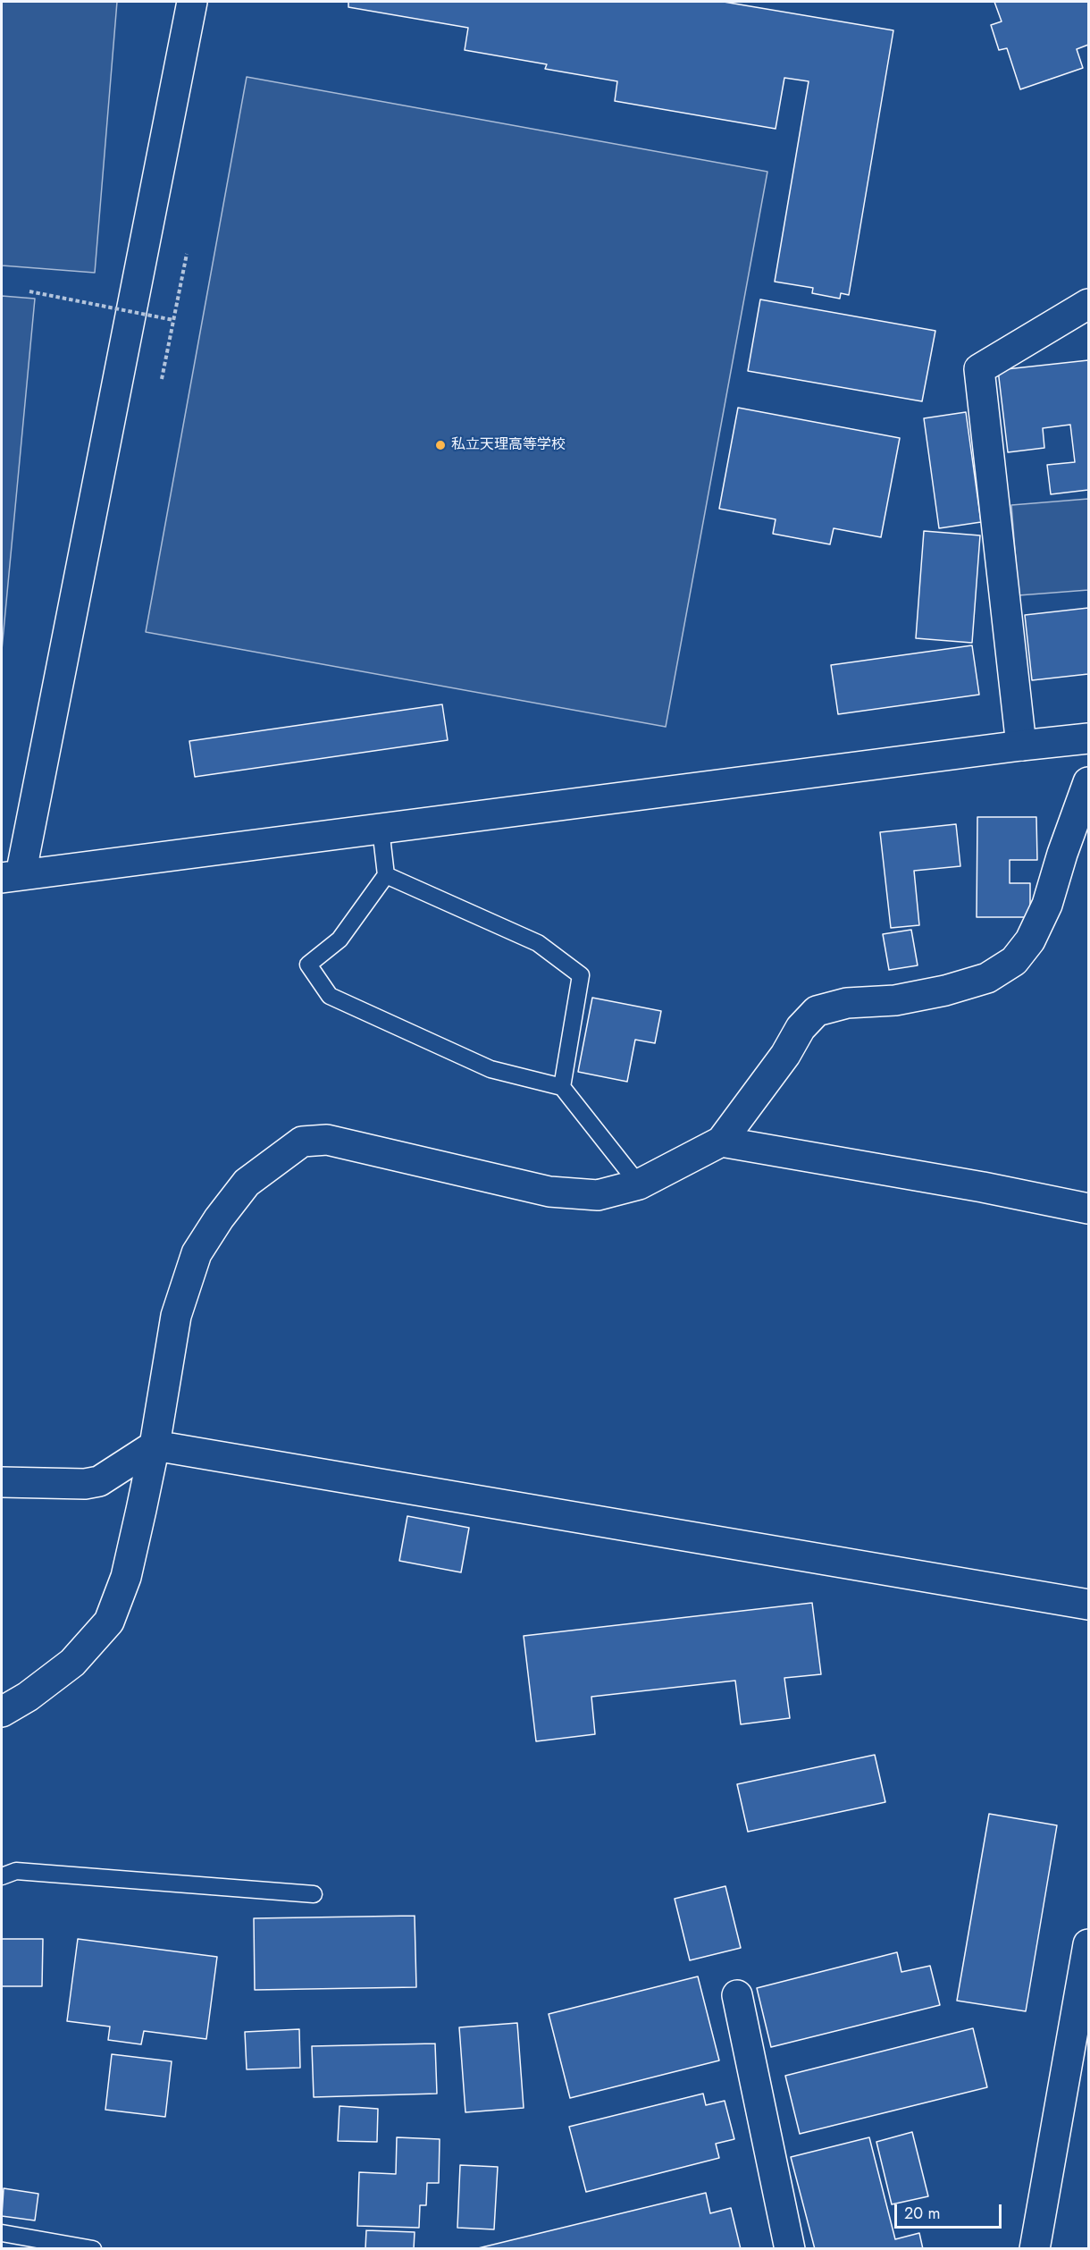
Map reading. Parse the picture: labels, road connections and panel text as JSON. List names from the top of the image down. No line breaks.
{"places":["私立天理高等学校"],"scale_bar":"20 m"}
